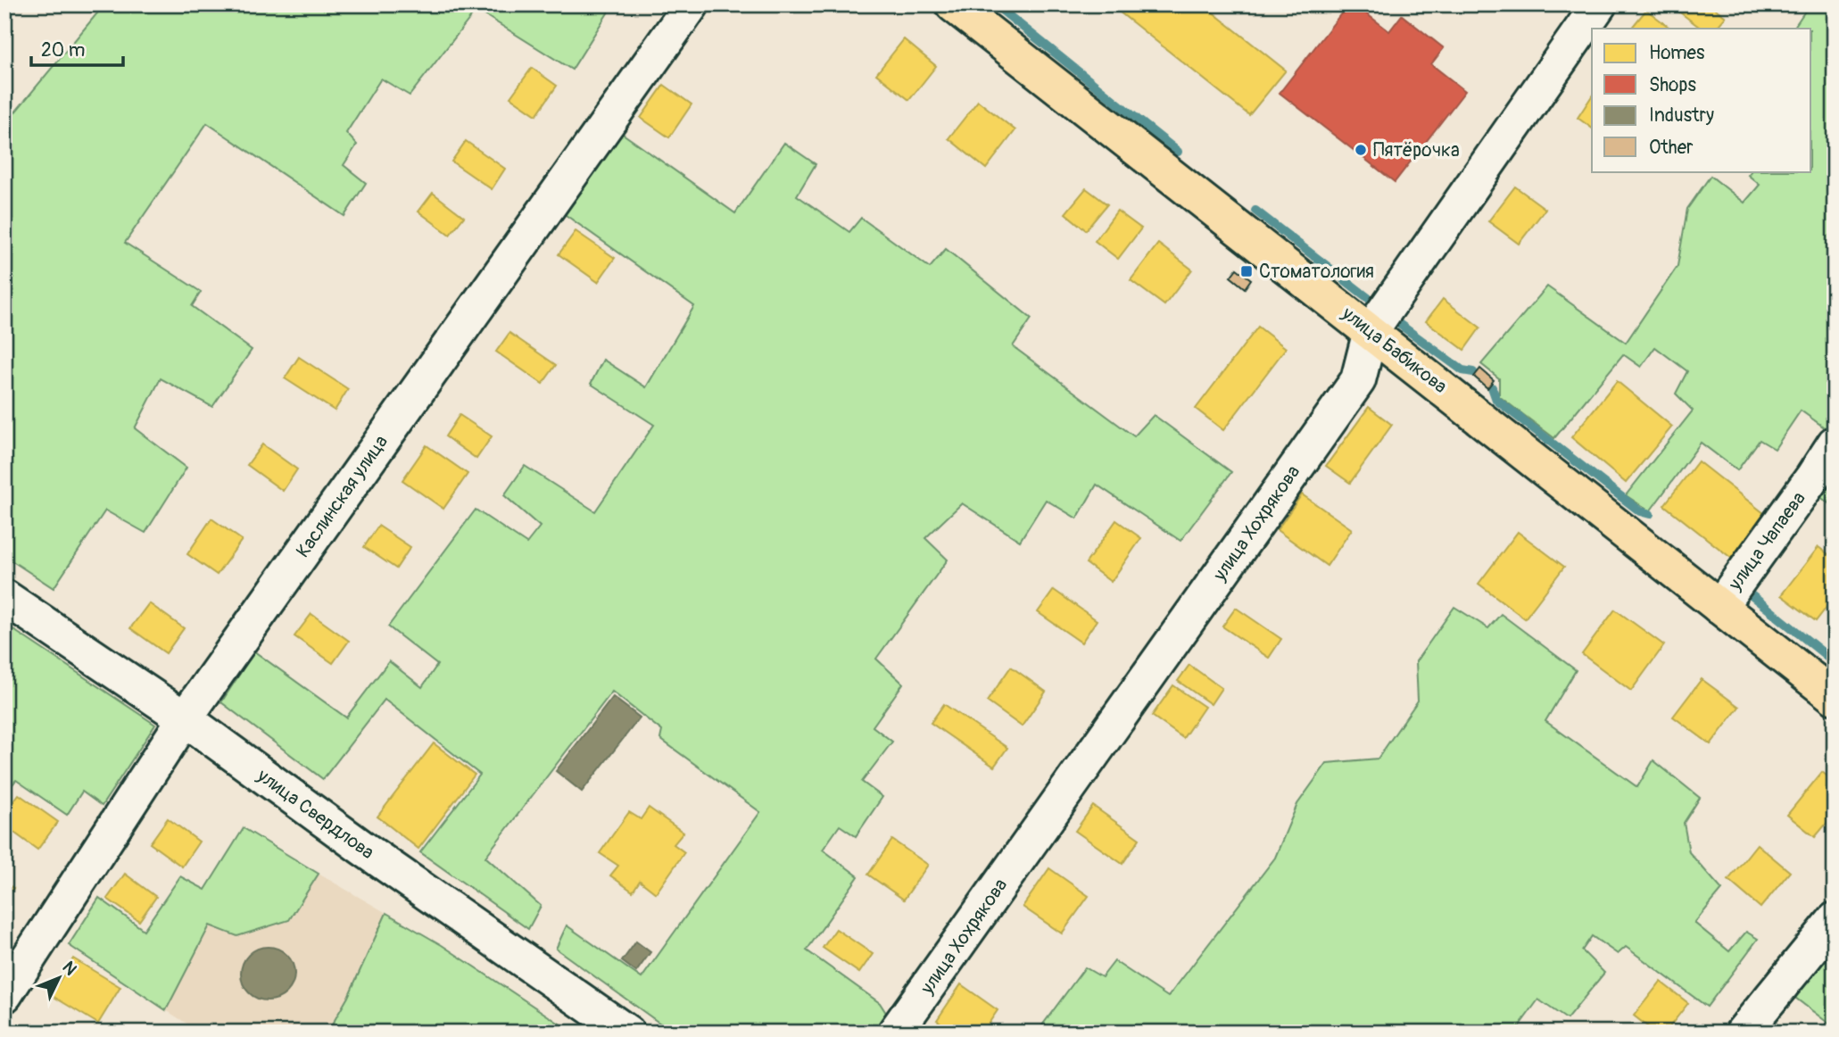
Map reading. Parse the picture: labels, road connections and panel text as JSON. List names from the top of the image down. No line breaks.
{"streets":{"main road":["улица Бабикова"],"street":["Каслинская улица","улица Хохрякова","улица Чапаева","улица Свердлова"]},"crossings":[["улица Бабикова","улица Хохрякова"],["улица Бабикова","улица Чапаева"],["Каслинская улица","улица Свердлова"]],"places":{"other":["Пятёрочка"],"transit":["Стоматология"]},"legend":["Homes","Shops","Industry","Other"],"scale_bar":"20 m","north":"top right"}
